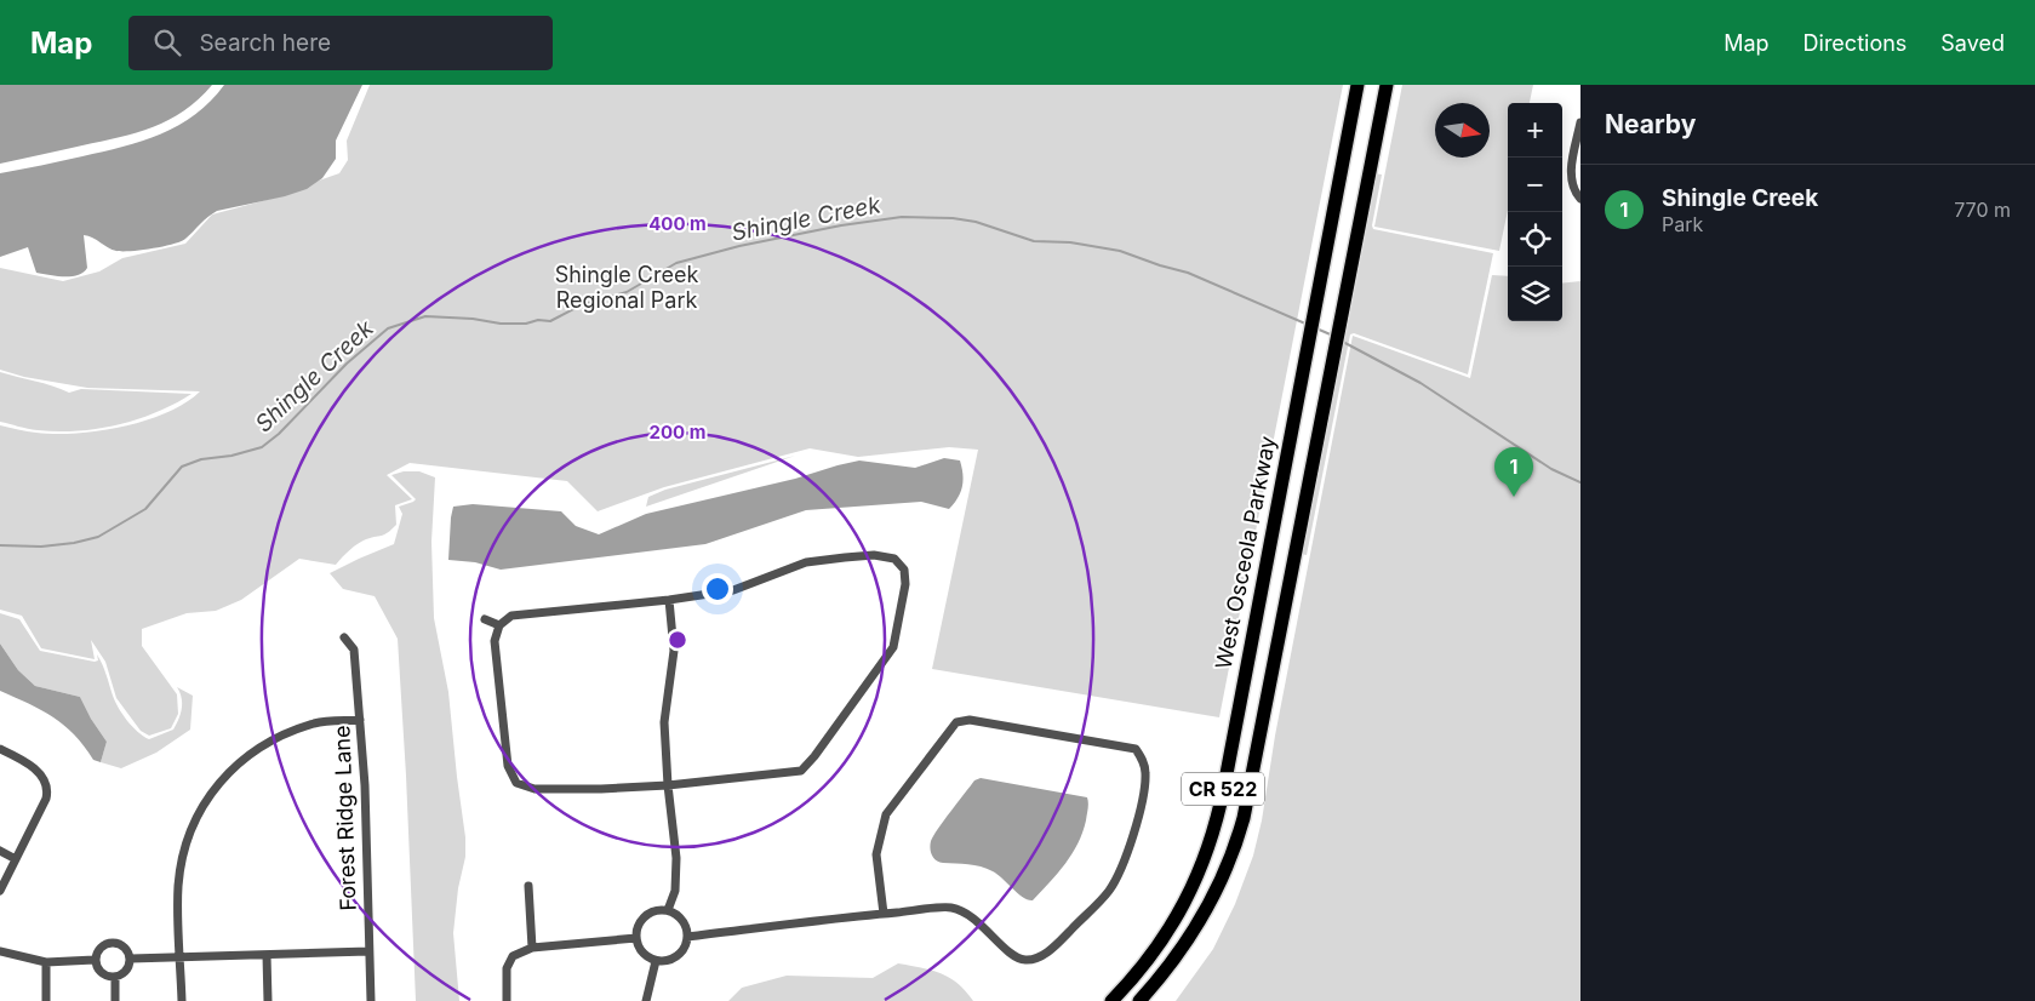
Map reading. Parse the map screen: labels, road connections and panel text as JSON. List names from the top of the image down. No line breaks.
{"streets":{"main road":["West Osceola Parkway","CR 522"],"street":["Forest Ridge Lane"]},"water":["Shingle Creek"],"parks":["Shingle Creek Regional Park"],"north":"right","page":{"header":"Map","search":"Search here","nav":["Map","Directions","Saved"],"heading":"Nearby","map_buttons":["+","−"],"list":[{"mark":"1","name":"Shingle Creek","note":"Park","value":"770 m"}],"pins":"1"},"rings":["400 m","200 m"]}
